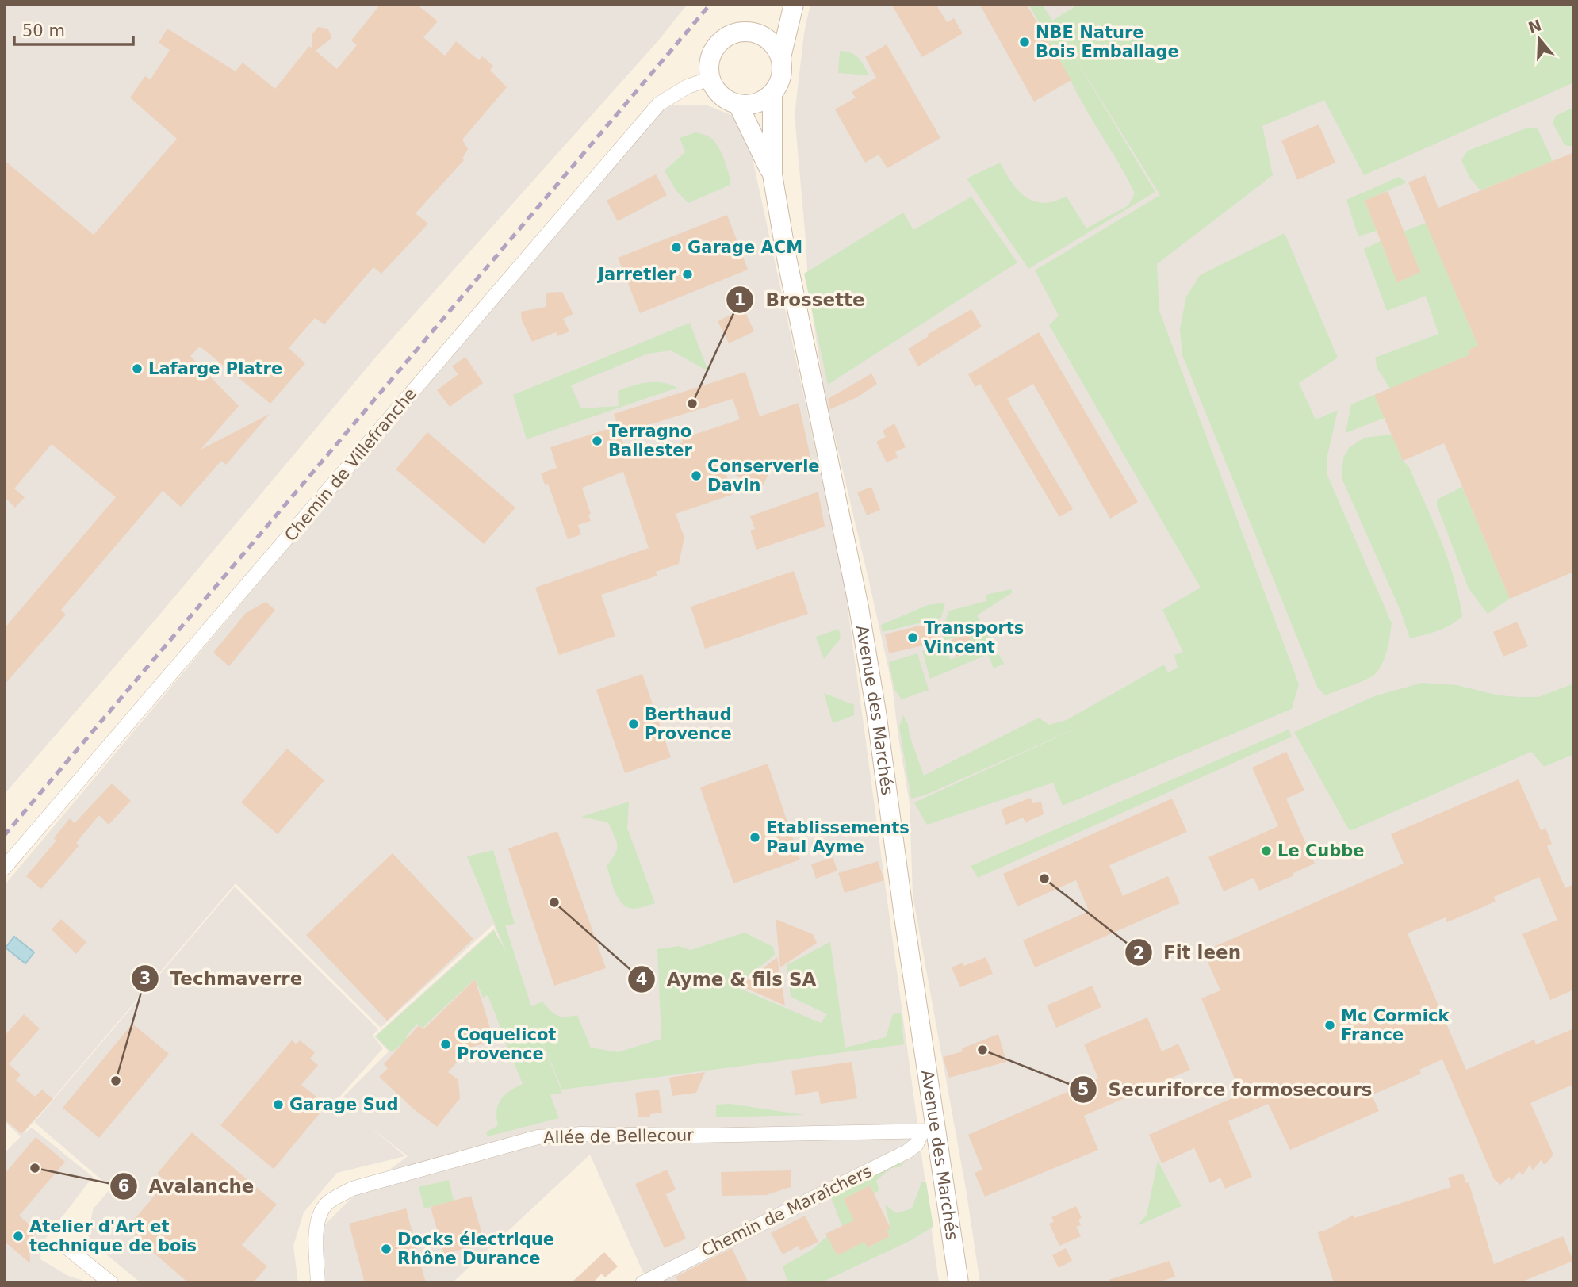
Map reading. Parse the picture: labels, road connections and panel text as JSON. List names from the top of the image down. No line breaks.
{"streets":{"street":["Chemin de Villefranche","Avenue des Marchés","Allée de Bellecour","Chemin de Maraîchers"]},"crossings":[["Chemin de Villefranche","Avenue des Marchés"],["Avenue des Marchés","Allée de Bellecour"],["Avenue des Marchés","Chemin de Maraîchers"],["Allée de Bellecour","Chemin de Maraîchers"]],"places":["NBE Nature Bois Emballage","Garage ACM","Jarretier","Lafarge Platre","Brossette","Terragno Ballester","Conserverie Davin","Transports Vincent","Berthaud Provence","Etablissements Paul Ayme","Le Cubbe","Fit leen","Ayme & fils SA","Mc Cormick France","Coquelicot Provence","Securiforce formosecours","Techmaverre","Garage Sud","Avalanche","Atelier d'Art et technique de bois","Docks électrique Rhône Durance"],"scale_bar":"50 m","north":"top"}
